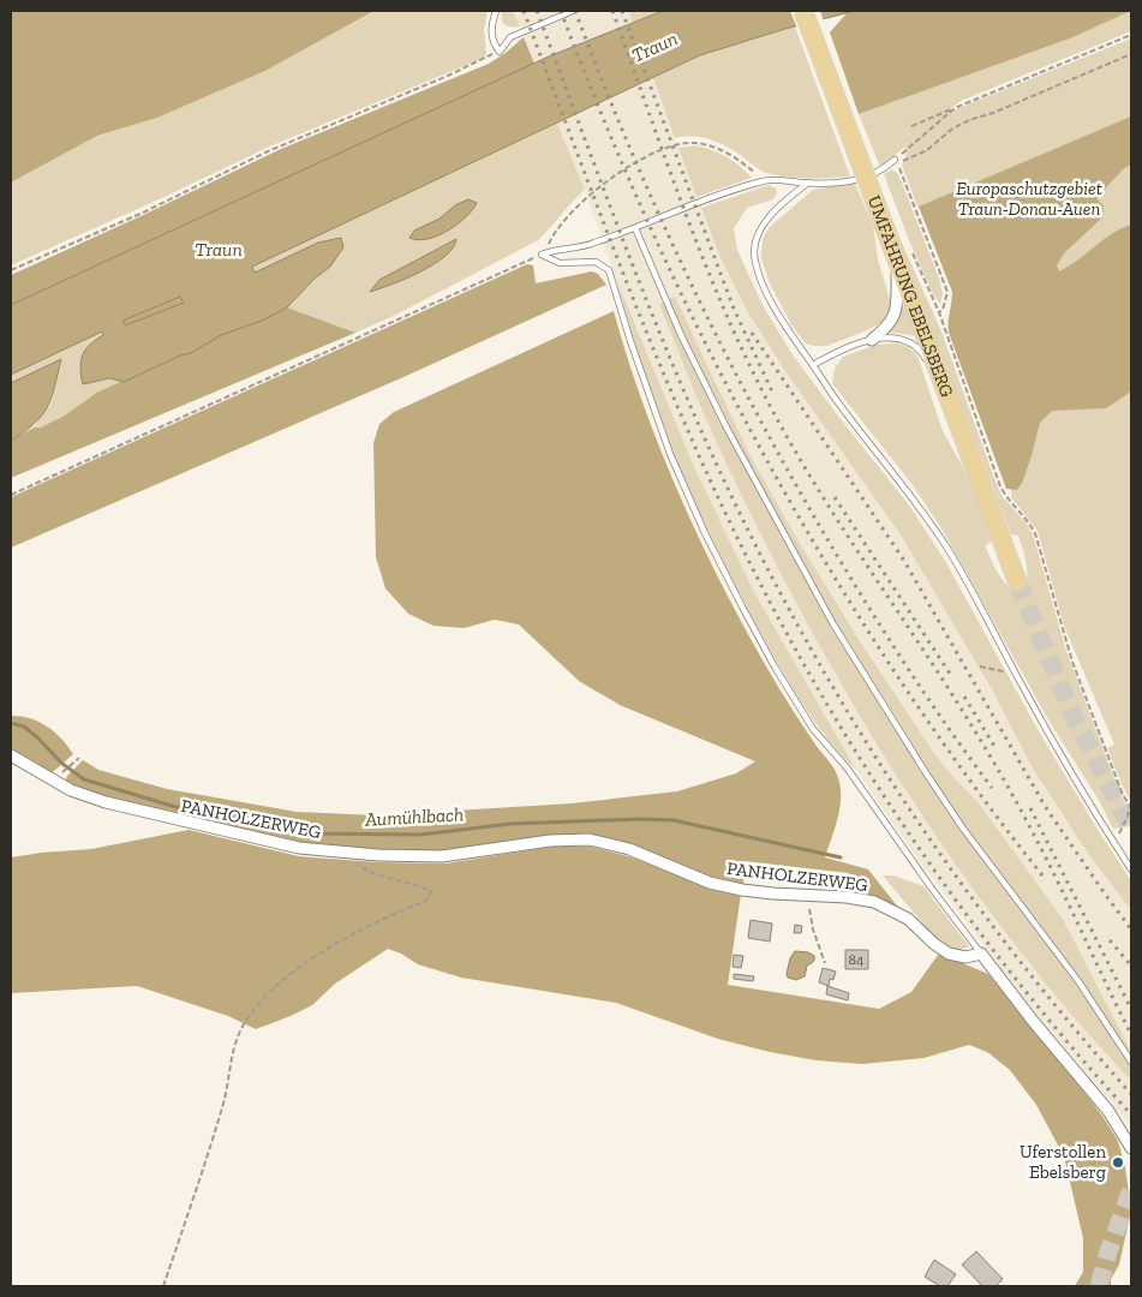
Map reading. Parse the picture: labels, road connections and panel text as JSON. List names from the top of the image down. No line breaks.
{"streets":{"main road":["UMFAHRUNG EBELSBERG"],"street":["PANHOLZERWEG"]},"water":["Traun","Aumühlbach"],"parks":["Europaschutzgebiet Traun-Donau-Auen"],"places":["Uferstollen Ebelsberg"],"house_numbers":["84"]}
